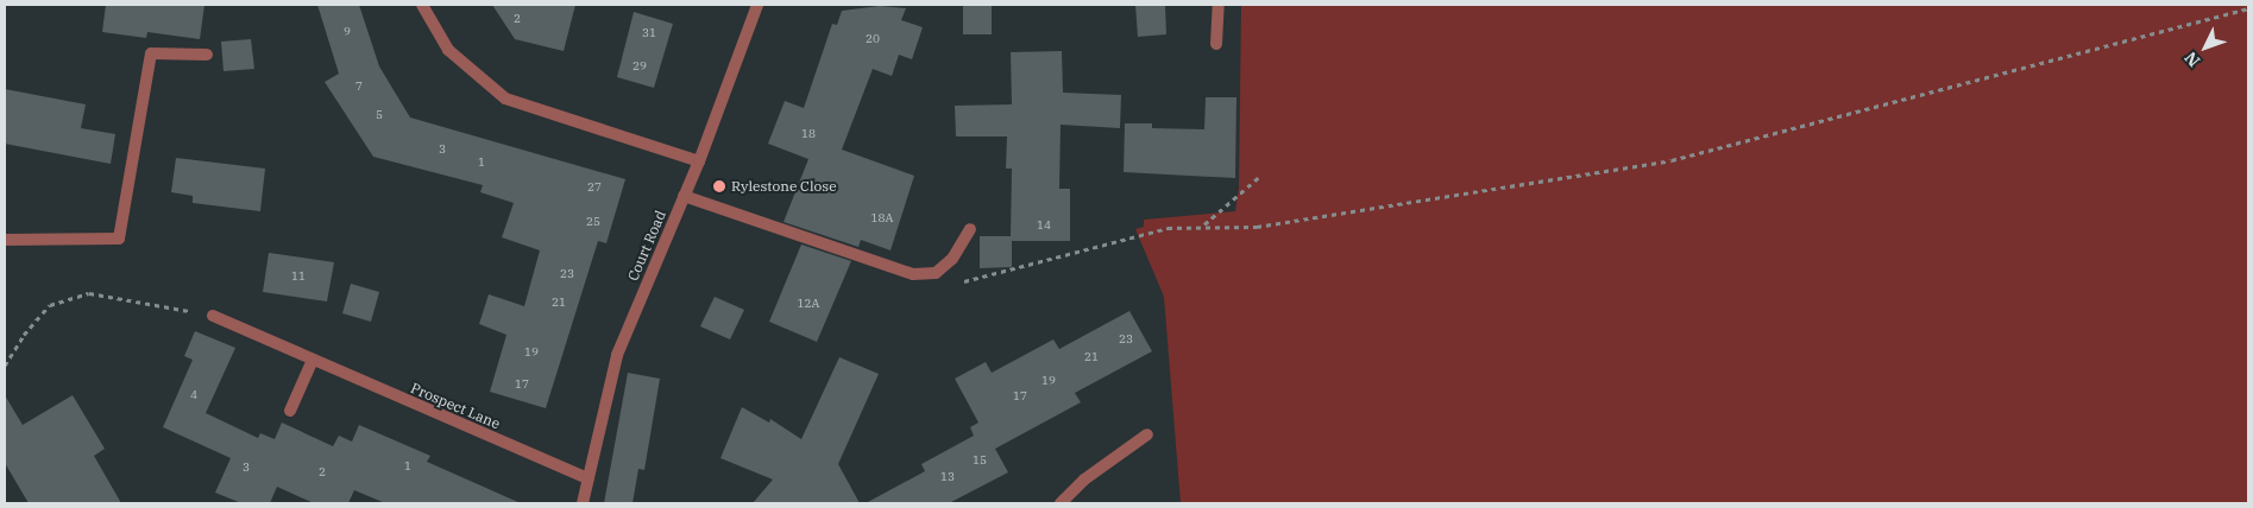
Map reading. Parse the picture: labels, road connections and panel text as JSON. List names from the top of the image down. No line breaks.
{"streets":{"street":["Court Road","Prospect Lane"]},"crossings":[["Court Road","Prospect Lane"]],"places":["Rylestone Close"],"house_numbers":["2","9","31","20","29","7","5","18","3","1","27","18A","25","14","23","11","21","12A","23","19","21","19","17","4","17","15","1","3","2","13"],"north":"bottom left"}
